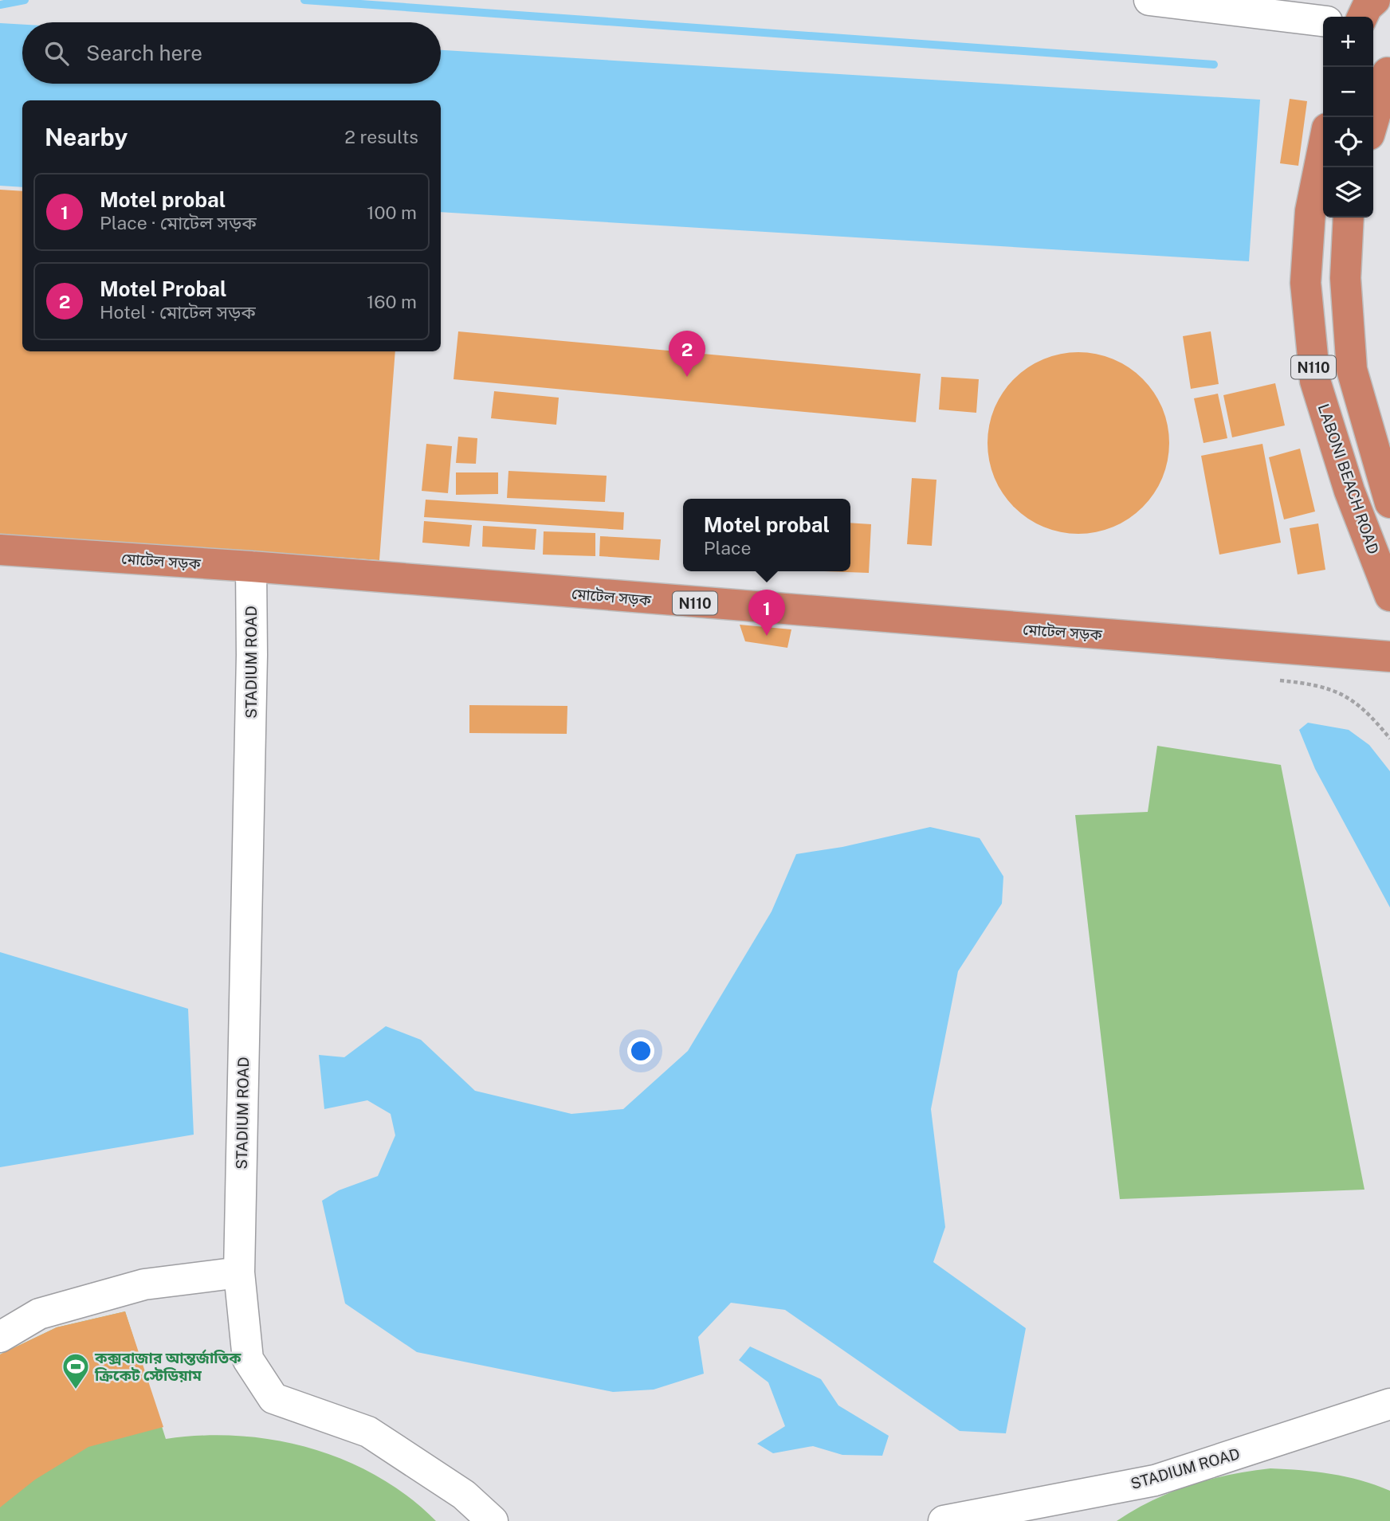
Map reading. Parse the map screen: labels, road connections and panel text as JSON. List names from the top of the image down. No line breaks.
{"streets":{"highway":["N110","LABONI BEACH ROAD","মোটেল সড়ক"],"street":["STADIUM ROAD"]},"crossings":[["মোটেল সড়ক","STADIUM ROAD"]],"places":{"sports":["কক্সবাজার আন্তর্জাতিক ক্রিকেট স্টেডিয়াম"]},"page":{"map_buttons":["+","−"],"search":"Search here","heading":["Nearby","2 results"],"list":[{"mark":"1","name":"Motel probal","note":"Place · মোটেল সড়ক","value":"100 m"},{"mark":"2","name":"Motel Probal","note":"Hotel · মোটেল সড়ক","value":"160 m"}],"pins":["2","1"],"popup":["Motel probal","Place"]}}
